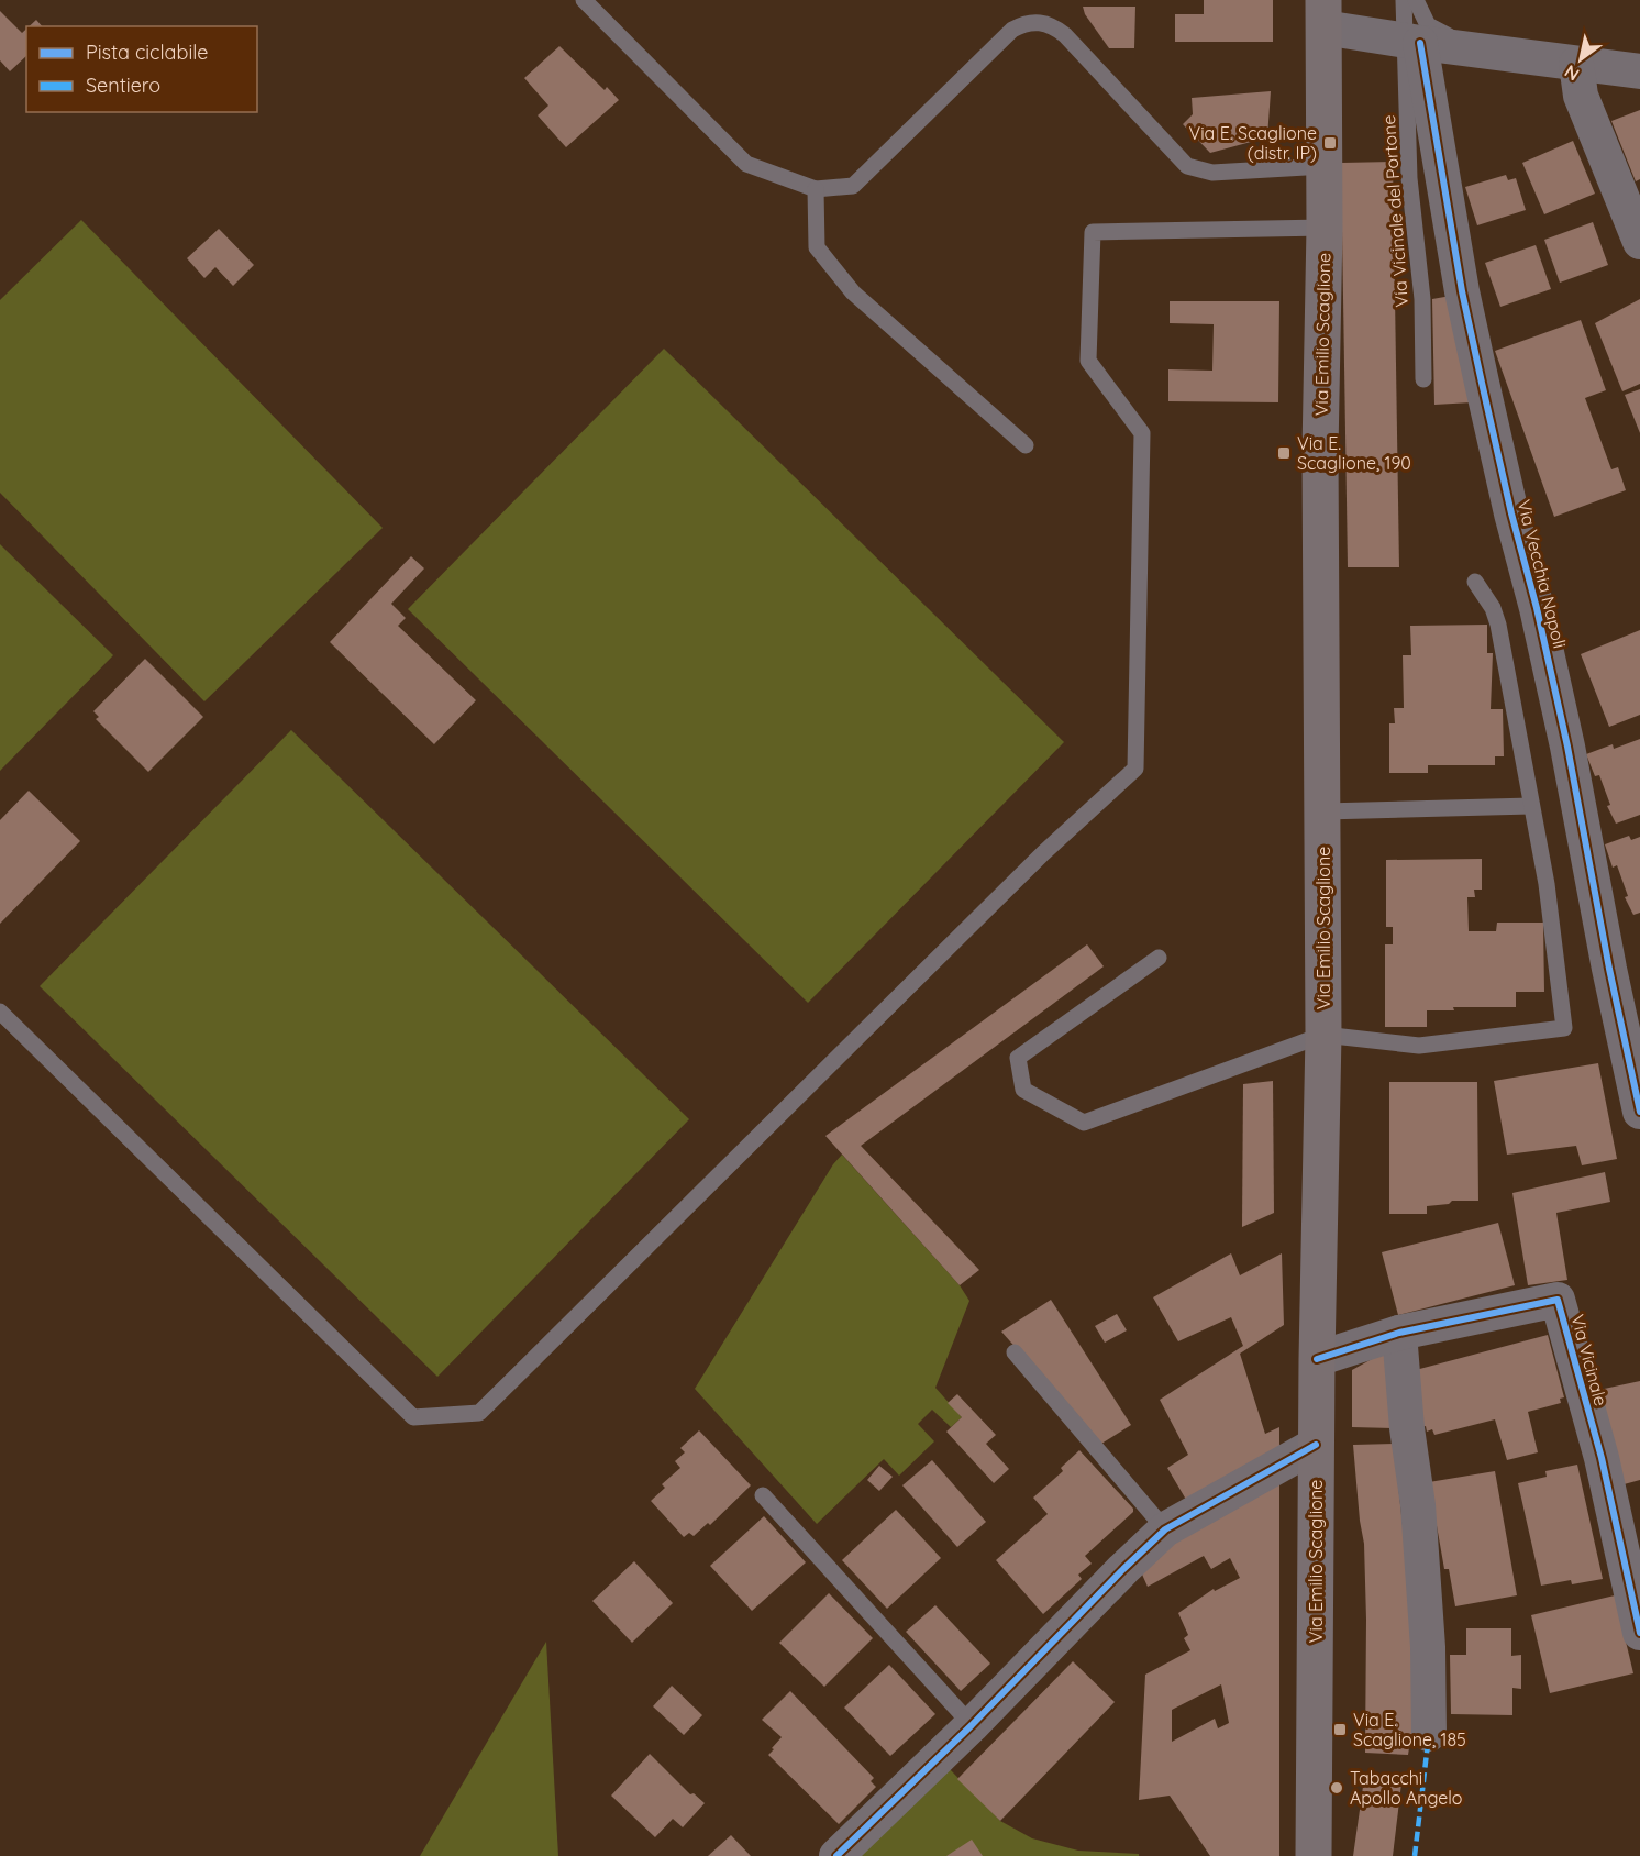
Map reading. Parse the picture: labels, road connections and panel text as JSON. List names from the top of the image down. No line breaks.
{"streets":{"main road":["Via Emilio Scaglione"],"street":["Via Vecchia Napoli","Via Vicinale"],"lane":["Via Vicinale del Portone"]},"crossings":[["Via Vicinale del Portone","Via Vecchia Napoli"],["Via Emilio Scaglione","Via Vicinale"]],"places":{"transit":["Via E. Scaglione (distr. IP)","Via E. Scaglione, 190","Via E. Scaglione, 185"],"other":["Tabacchi Apollo Angelo"]},"legend":["Pista ciclabile","Sentiero"],"north":"bottom left"}
